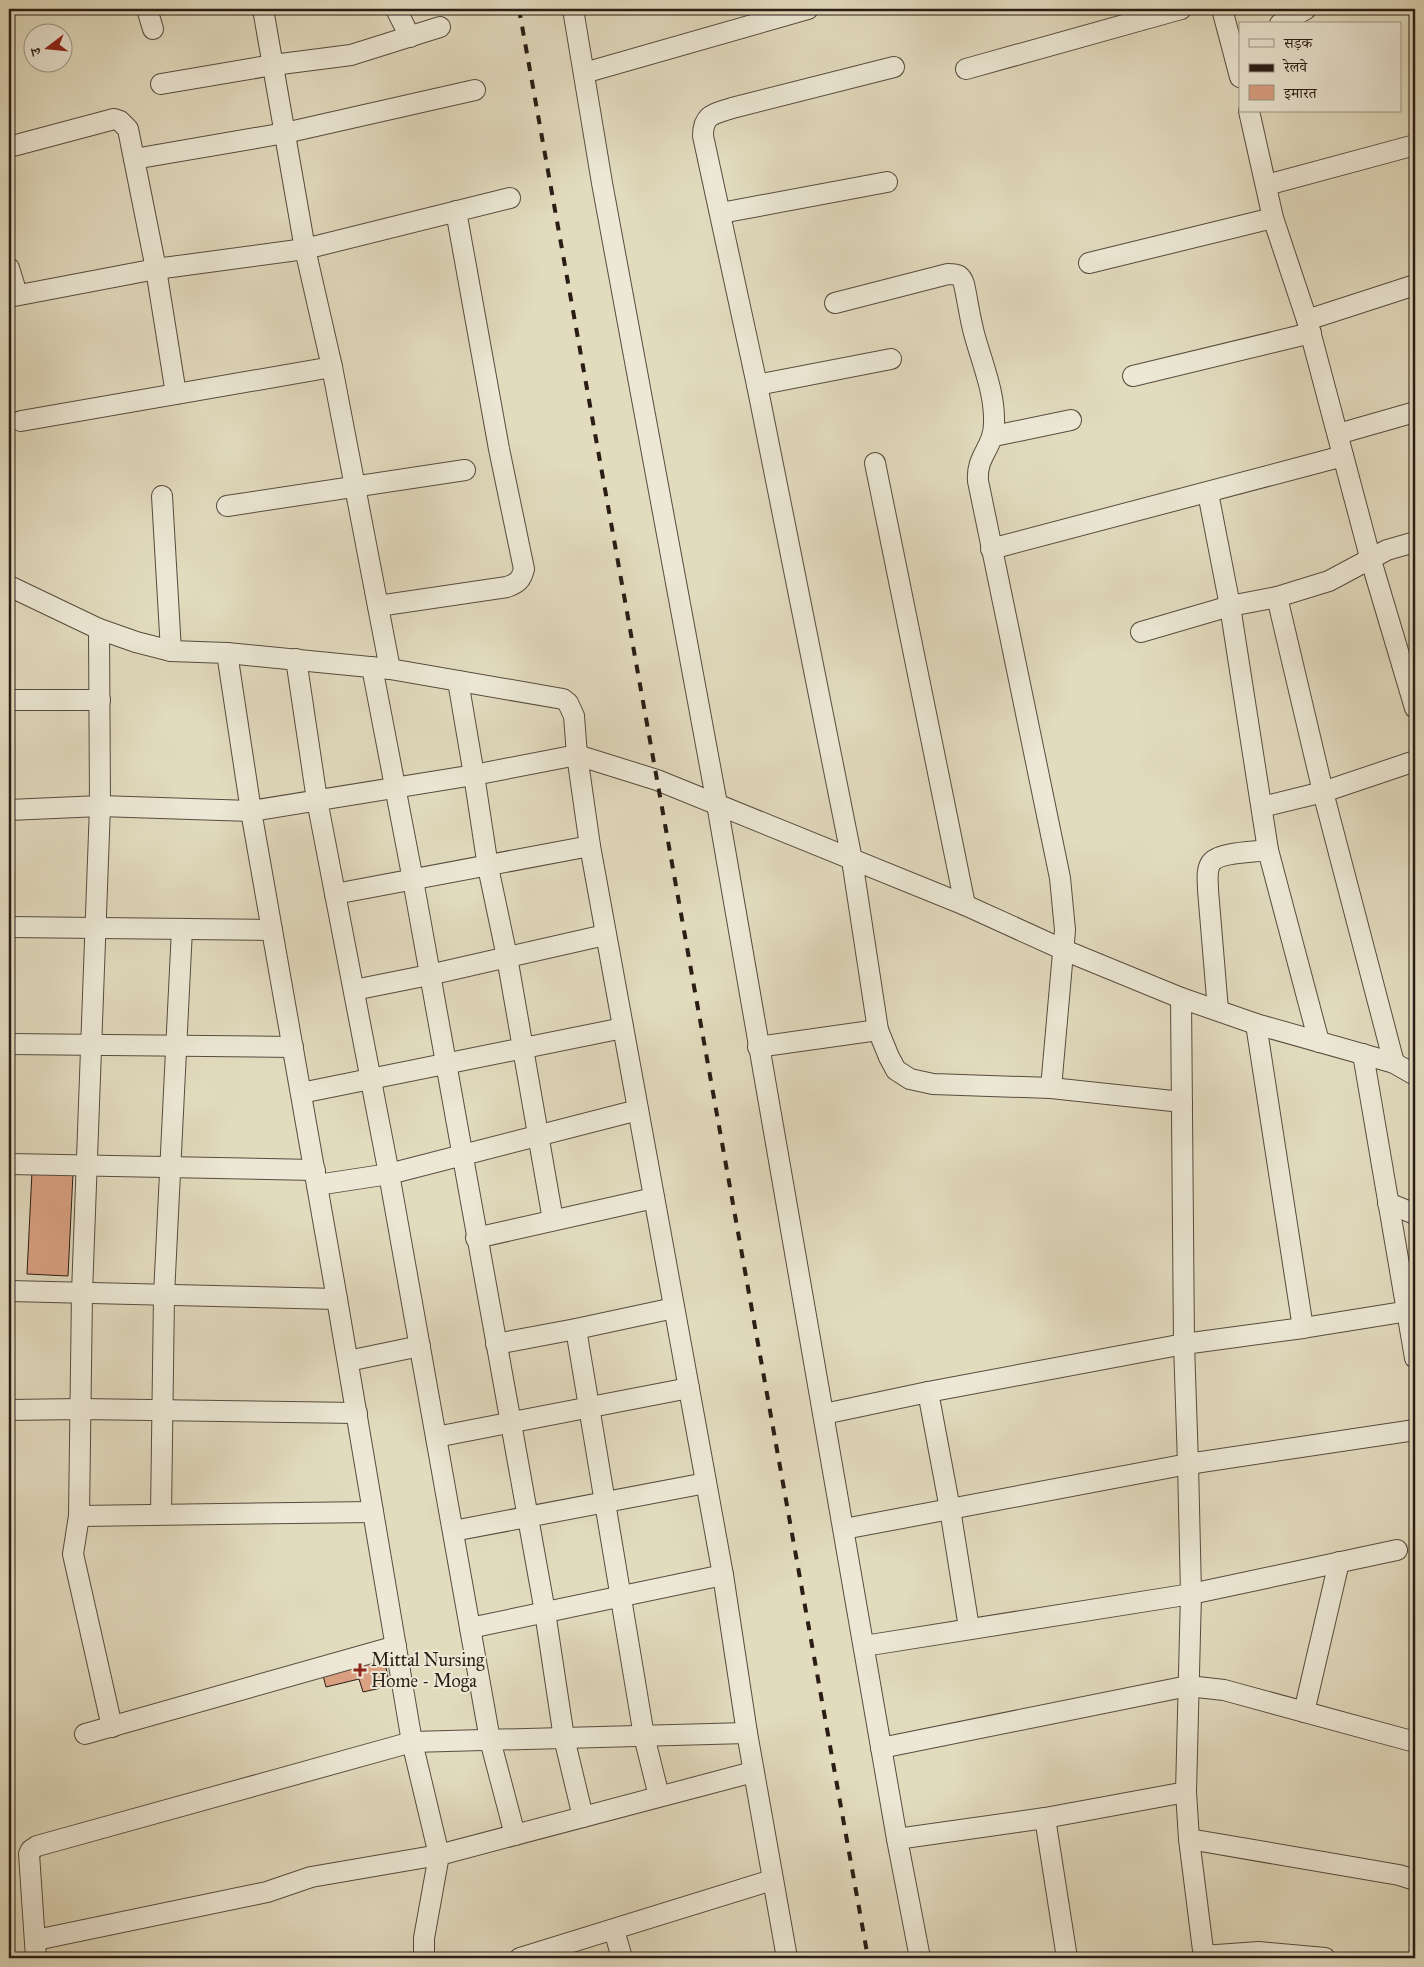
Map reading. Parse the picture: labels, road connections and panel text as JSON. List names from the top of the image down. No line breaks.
{"places":{"health":["Mittal Nursing Home - Moga"]},"legend":["सड़क","रेलवे","इमारत"],"north":"left"}
